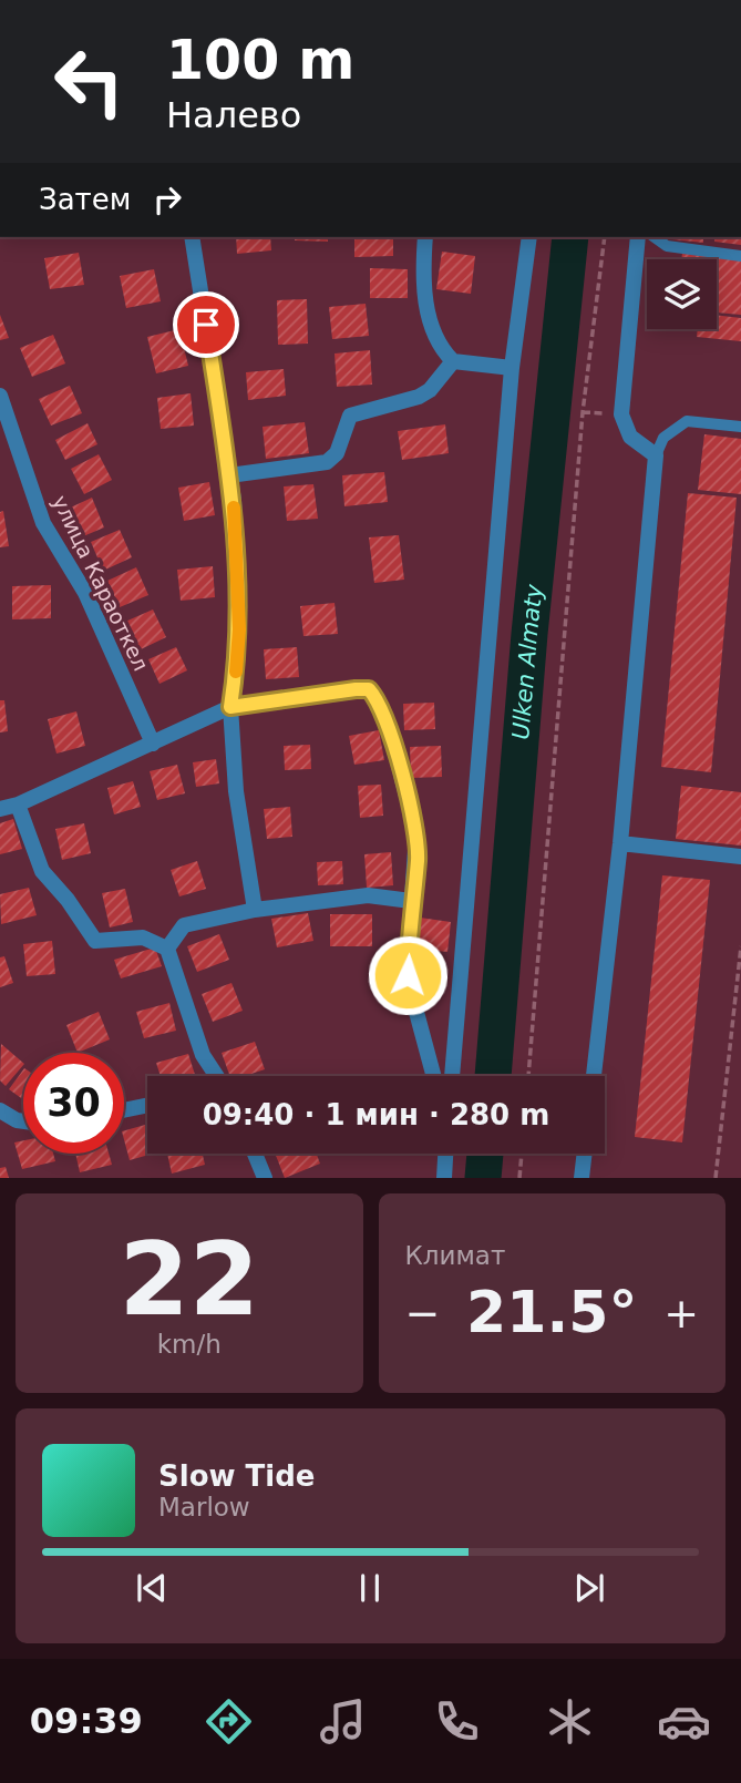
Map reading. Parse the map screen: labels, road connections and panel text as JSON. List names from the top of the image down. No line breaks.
{"streets":{"street":["улица Караоткел"]},"water":["Ulken Almaty"],"page":{"turn":["100 m","Налево"],"then":"Затем","limit":"30","trip":"09:40 · 1 мин · 280 m","tile":[["22","km/h"],"Климат"],"heat":["−","21.5°","+"],"song":["Slow Tide","Marlow"],"tabs":"09:39"}}
